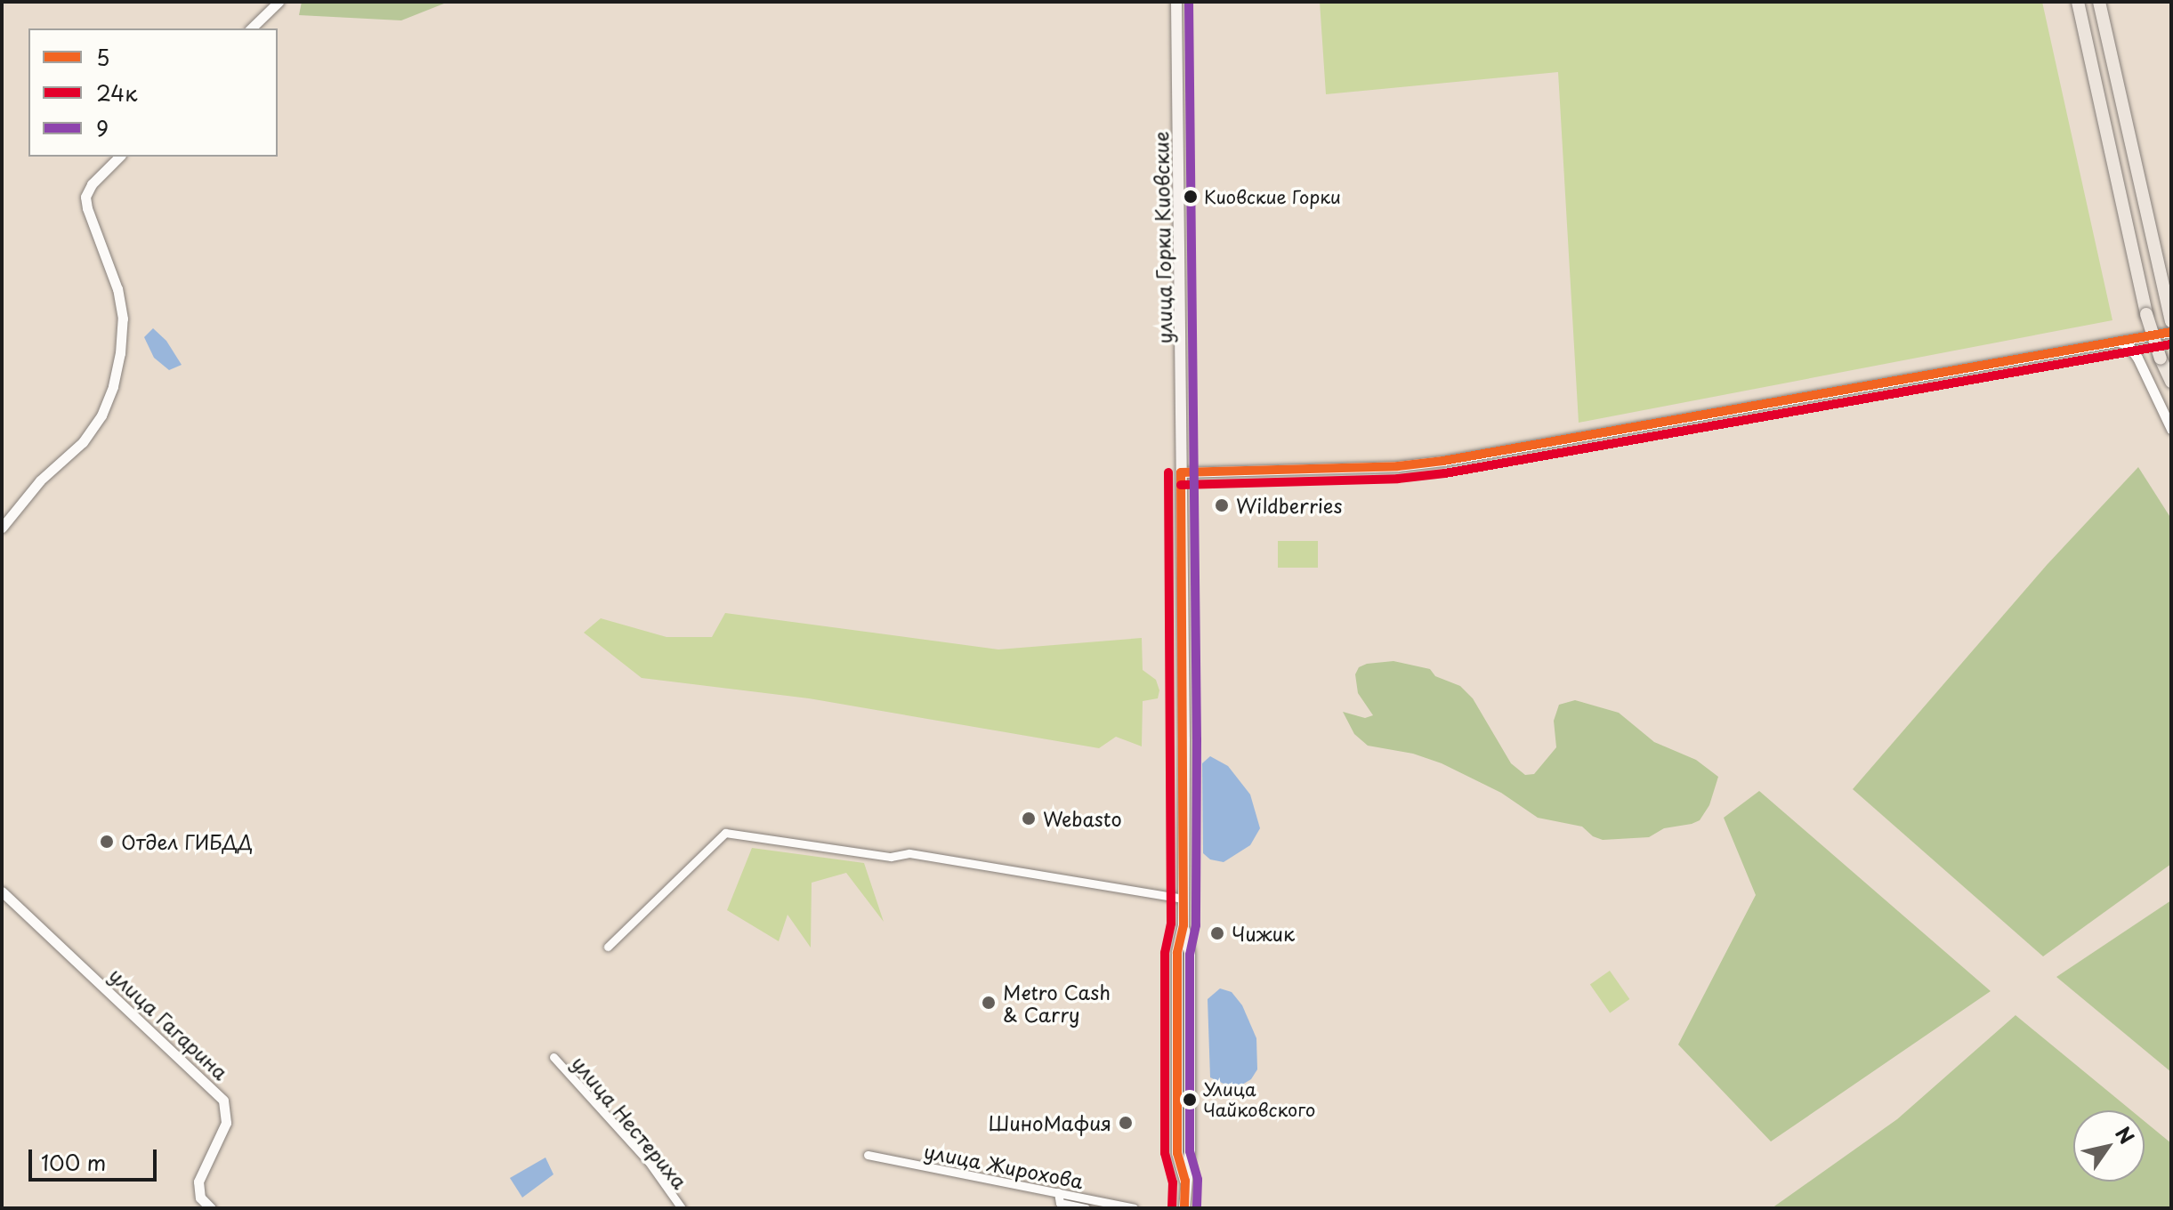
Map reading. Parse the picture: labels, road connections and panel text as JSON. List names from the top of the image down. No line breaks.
{"streets":{"main road":["улица Горки Киовские"],"street":["улица Гагарина","улица Нестериха","улица Жирохова"]},"places":["Киовские Горки","Wildberries","Webasto","Отдел ГИБДД","Чижик","Metro Cash & Carry","Улица Чайковского","ШиноМафия"],"lines":["transit line 9","transit line 5","transit line 24к"],"legend":["5","24к","9"],"scale_bar":"100 m","north":"top right"}
